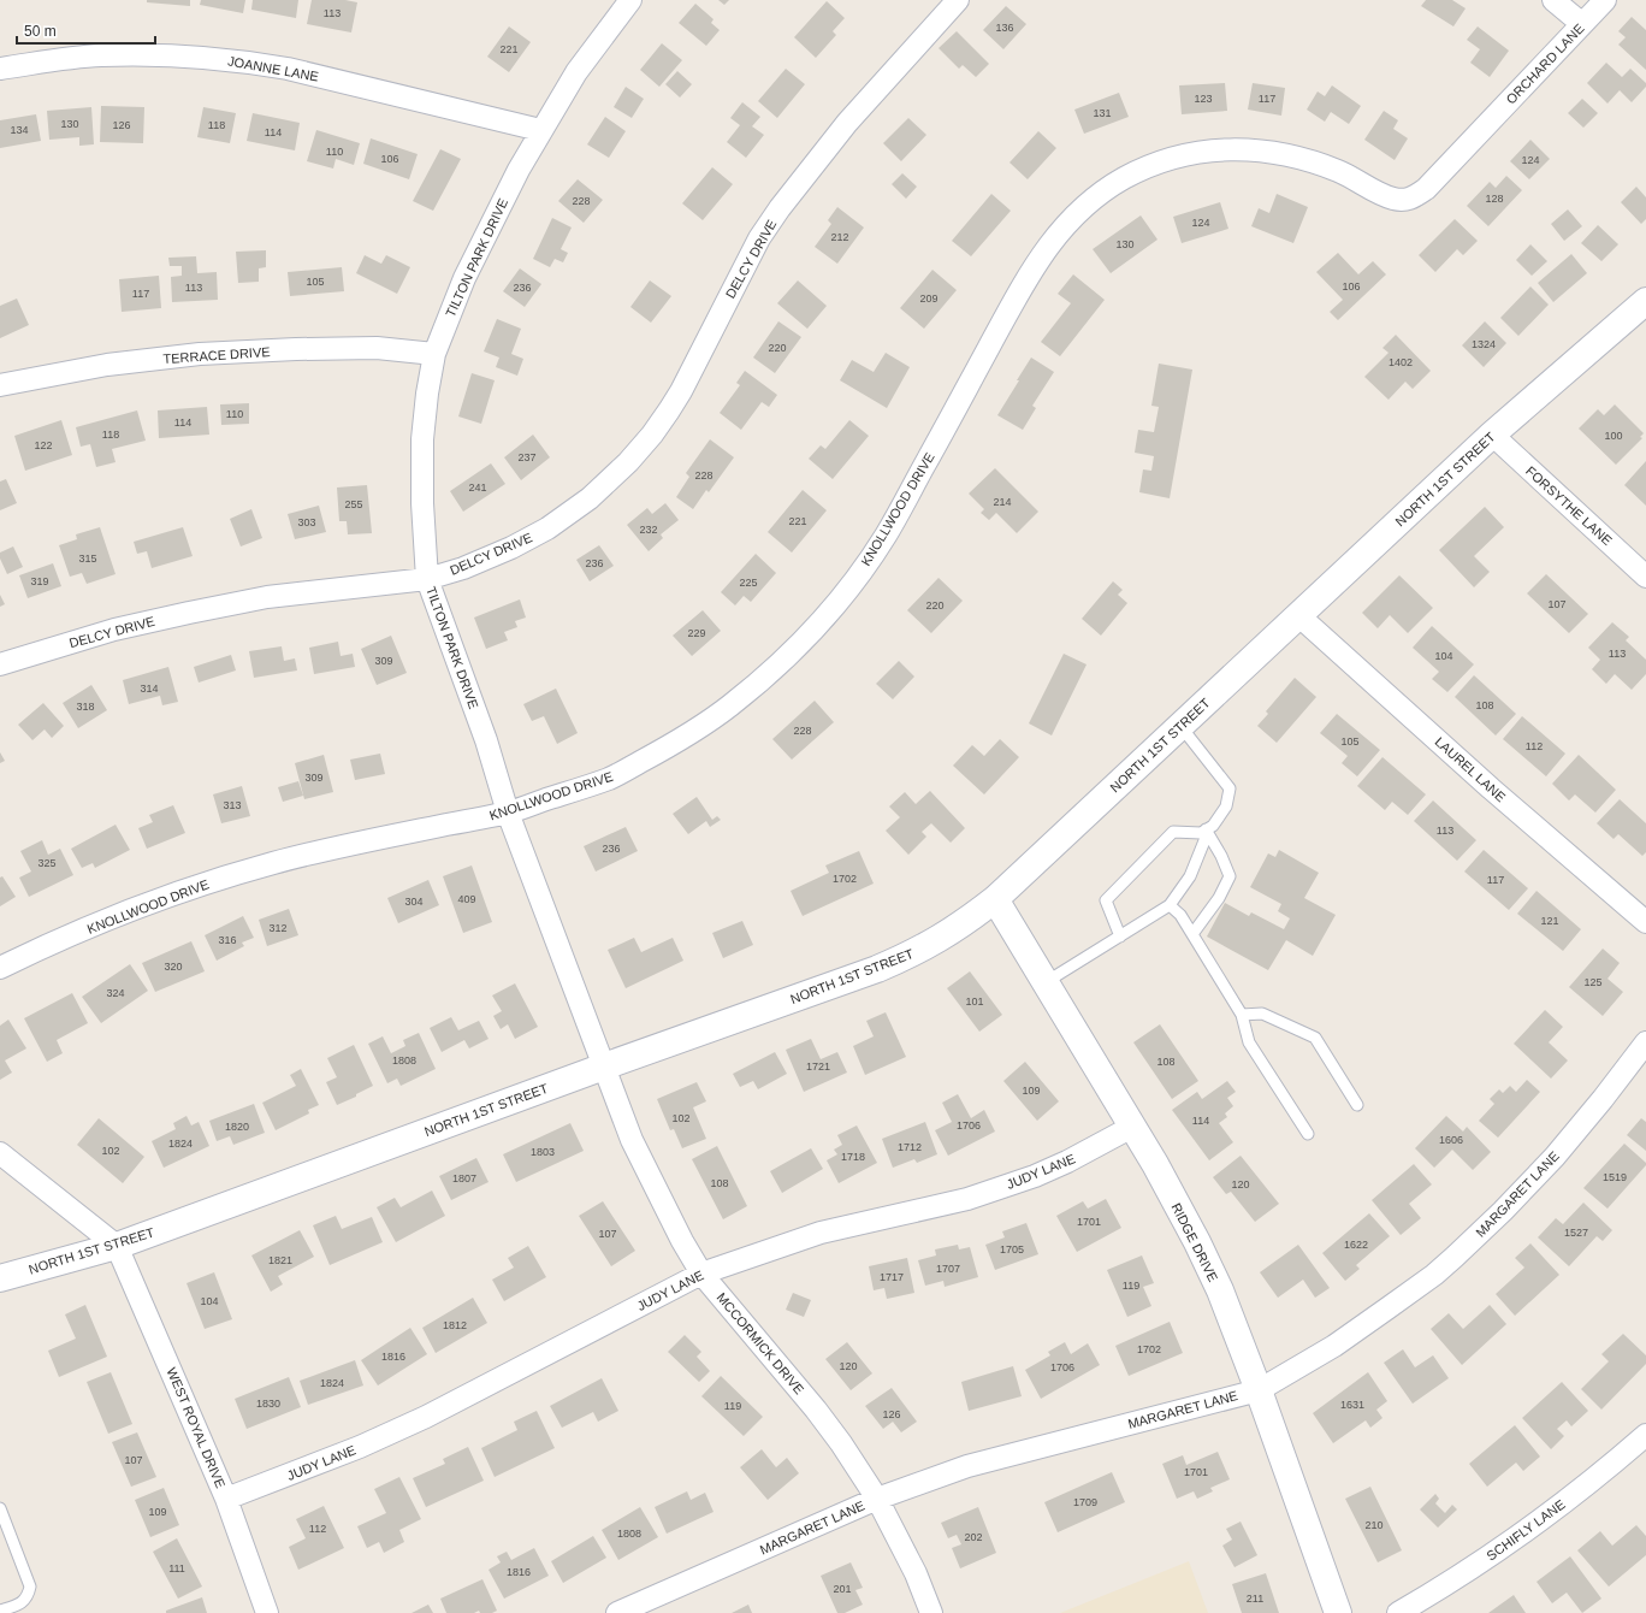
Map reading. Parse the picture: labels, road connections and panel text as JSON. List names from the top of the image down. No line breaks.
{"streets":{"street":["ORCHARD LANE","JOANNE LANE","TILTON PARK DRIVE","DELCY DRIVE","TERRACE DRIVE","NORTH 1ST STREET","FORSYTHE LANE","KNOLLWOOD DRIVE","LAUREL LANE","JUDY LANE","MARGARET LANE","RIDGE DRIVE","MCCORMICK DRIVE","WEST ROYAL DRIVE","SCHIFLY LANE"]},"crossings":[["ORCHARD LANE","KNOLLWOOD DRIVE"],["JOANNE LANE","TILTON PARK DRIVE"],["TILTON PARK DRIVE","DELCY DRIVE"],["TILTON PARK DRIVE","TERRACE DRIVE"],["TILTON PARK DRIVE","NORTH 1ST STREET"],["TILTON PARK DRIVE","KNOLLWOOD DRIVE"],["TILTON PARK DRIVE","MCCORMICK DRIVE"],["NORTH 1ST STREET","FORSYTHE LANE"],["NORTH 1ST STREET","LAUREL LANE"],["NORTH 1ST STREET","RIDGE DRIVE"],["NORTH 1ST STREET","MCCORMICK DRIVE"],["NORTH 1ST STREET","WEST ROYAL DRIVE"],["JUDY LANE","RIDGE DRIVE"],["JUDY LANE","MCCORMICK DRIVE"],["JUDY LANE","WEST ROYAL DRIVE"],["MARGARET LANE","RIDGE DRIVE"],["MARGARET LANE","MCCORMICK DRIVE"]],"house_numbers":["113","136","221","123","117","131","130","126","118","134","114","110","106","124","128","228","124","212","130","105","106","113","236","117","209","1324","220","1402","110","114","118","100","122","237","228","241","214","255","221","303","232","315","236","319","225","107","220","229","113","104","309","314","108","318","228","105","112","309","313","113","236","325","1702","117","409","304","121","312","316","320","125","324","101","1808","108","1721","109","102","114","1706","1820","1606","1824","1712","102","1803","1718","1519","1807","108","120","1701","1527","107","1622","1705","1821","1707","1717","119","104","1812","1702","1816","120","1706","1824","1830","1631","119","126","107","1701","1709","109","210","112","1808","202","111","1816","201","211"],"scale_bar":"50 m"}
